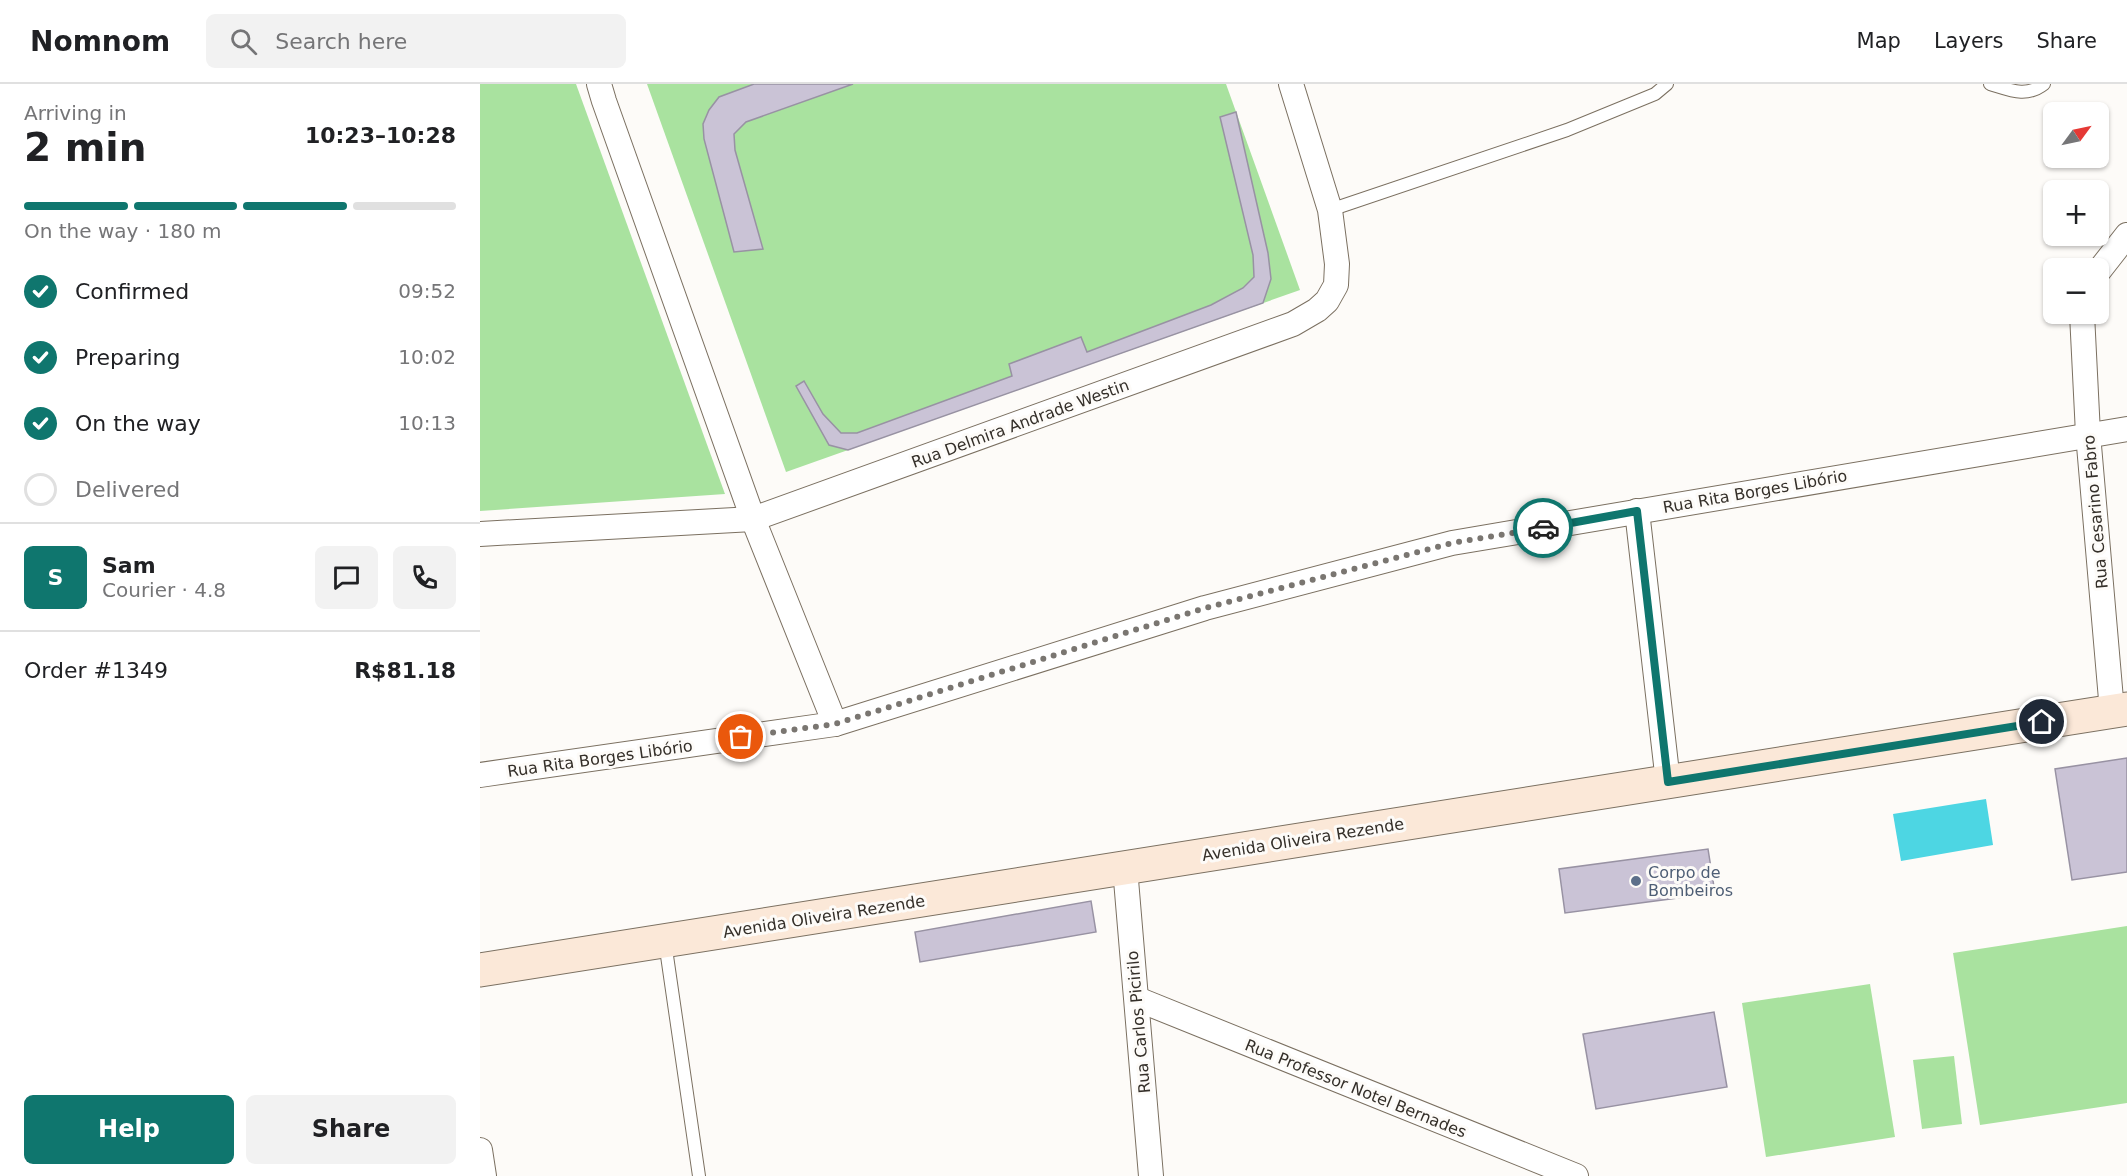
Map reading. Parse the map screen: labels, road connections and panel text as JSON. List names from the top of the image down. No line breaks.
{"streets":{"main road":["Avenida Oliveira Rezende"],"street":["Rua Delmira Andrade Westin","Rua Rita Borges Libório","Rua Cesarino Fabro","Rua Carlos Picirilo","Rua Professor Notel Bernades"]},"crossings":[["Rua Rita Borges Libório","Rua Cesarino Fabro"],["Rua Cesarino Fabro","Avenida Oliveira Rezende"],["Avenida Oliveira Rezende","Rua Carlos Picirilo"],["Rua Carlos Picirilo","Rua Professor Notel Bernades"]],"places":["Corpo de Bombeiros"],"north":"top right","page":{"header":"Nomnom","search":"Search here","nav":["Map","Layers","Share"],"heading":["2 min","Arriving in","10:23–10:28"],"panel":["Sam","Courier · 4.8","Order #1349","R$81.18"],"map_buttons":["+","−"],"bar":"On the way · 180 m","list":[["Confirmed","09:52"],["Preparing","10:02"],["On the way","10:13"],"Delivered"],"round":"S","buttons":["Help","Share"]}}
